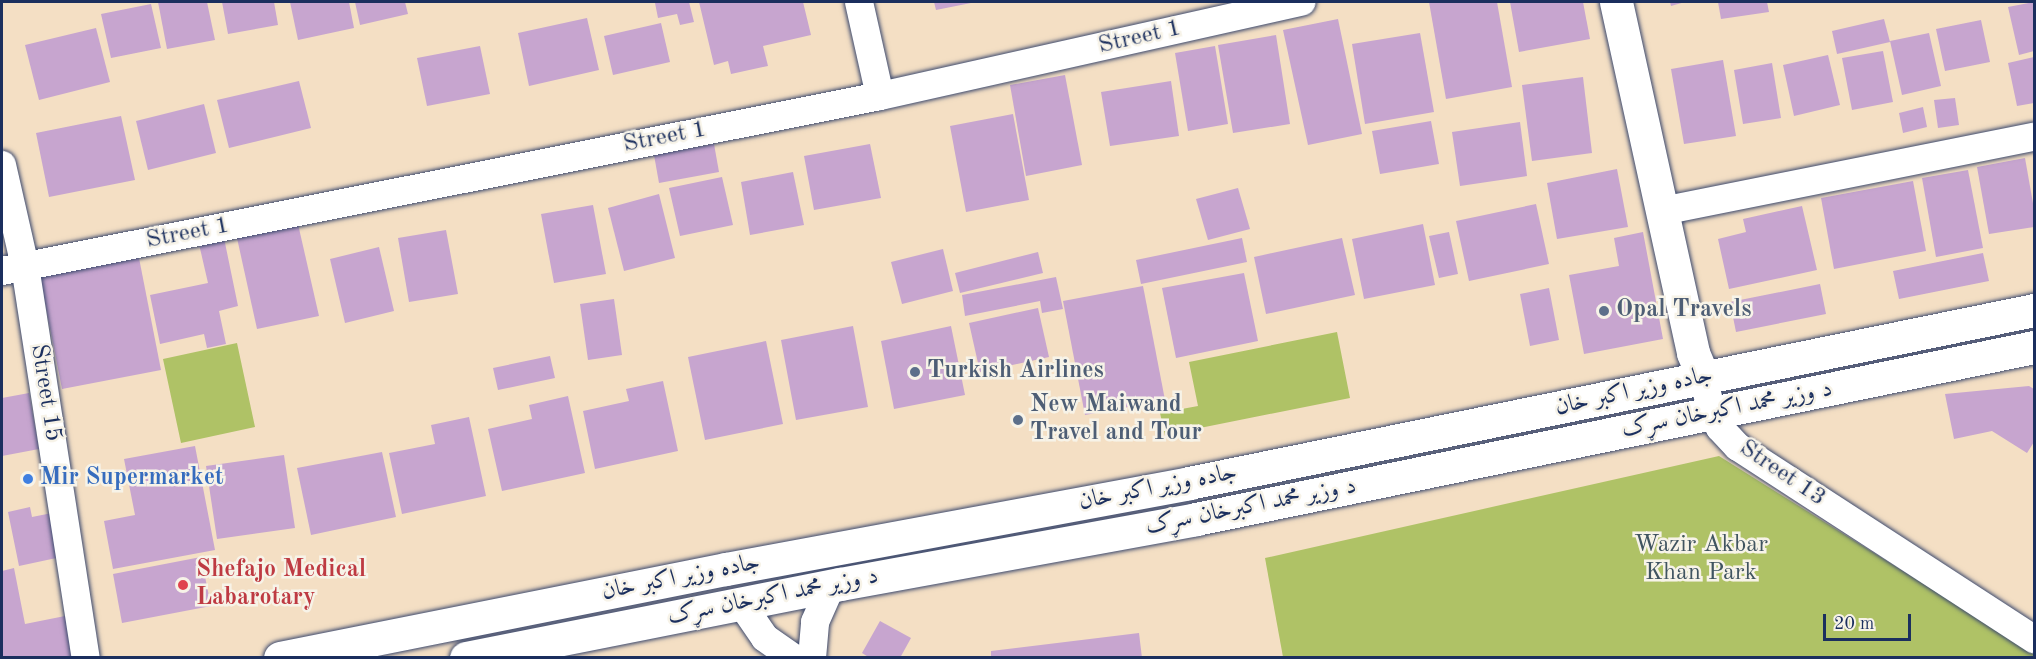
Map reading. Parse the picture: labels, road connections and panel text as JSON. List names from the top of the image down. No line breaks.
{"streets":{"main road":["جاده وزیر اکبر خان","د وزیر محمد اکبرخان سړک","Street 13"],"street":["Street 1","Street 15"]},"crossings":[["Street 1","Street 15"],["جاده وزیر اکبر خان","Street 13"],["د وزیر محمد اکبرخان سړک","Street 13"]],"parks":["Wazir Akbar Khan Park"],"places":["Opal Travels","Turkish Airlines","New Maiwand Travel and Tour","Mir Supermarket","Shefajo Medical Labarotary"],"scale_bar":"20 m"}
